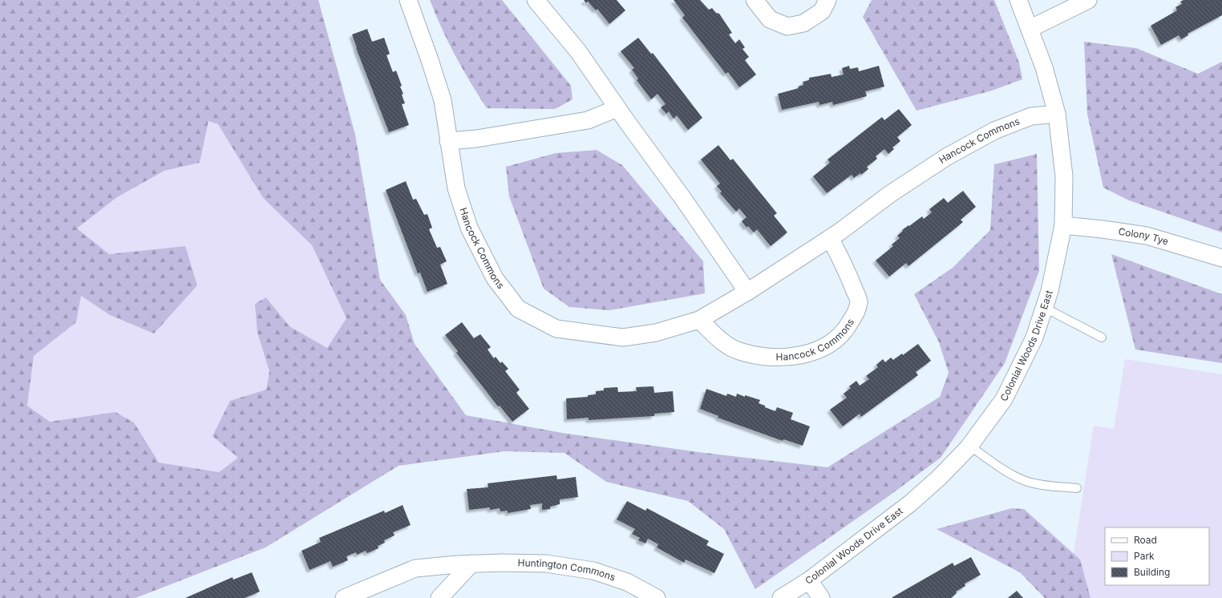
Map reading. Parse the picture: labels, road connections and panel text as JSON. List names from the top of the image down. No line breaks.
{"streets":{"street":["Hancock Commons","Colony Tye","Colonial Woods Drive East","Huntington Commons"]},"crossings":[["Hancock Commons","Colonial Woods Drive East"],["Colony Tye","Colonial Woods Drive East"]],"legend":["Road","Park","Building"]}
